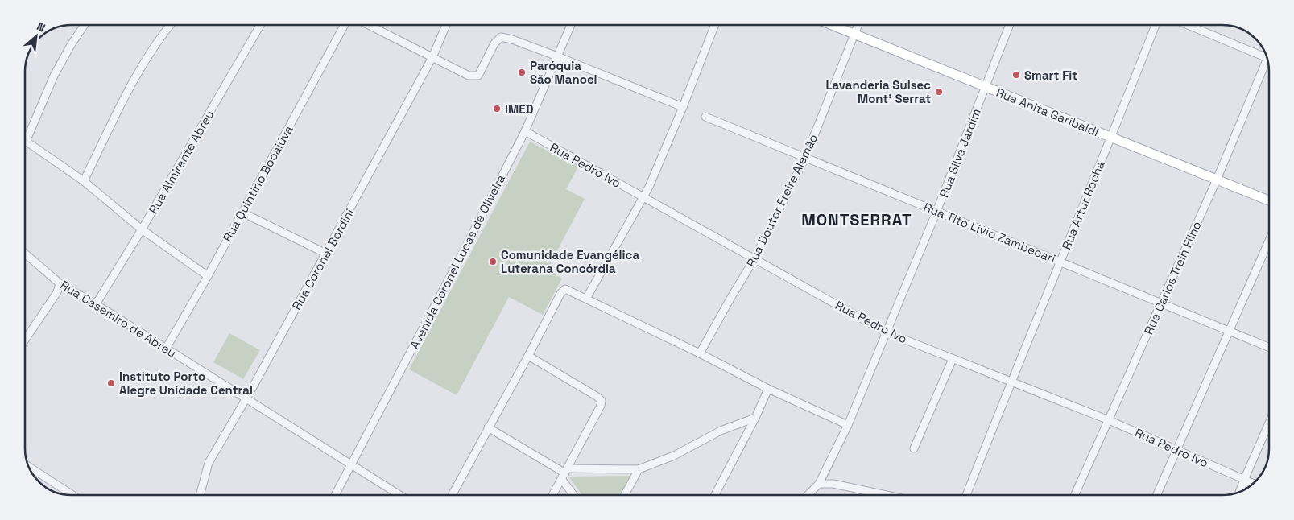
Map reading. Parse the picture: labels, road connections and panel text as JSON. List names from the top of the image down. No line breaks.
{"streets":{"main road":["Rua Anita Garibaldi"],"street":["Rua Silva Jardim","Rua Almirante Abreu","Rua Pedro Ivo","Rua Quintino Bocaiúva","Rua Doutor Freire Alemão","Rua Artur Rocha","Rua Tito Lívio Zambecari","Rua Coronel Bordini","Avenida Coronel Lucas de Oliveira","Rua Carlos Trein Filho","Rua Casemiro de Abreu"]},"crossings":[["Rua Anita Garibaldi","Rua Silva Jardim"],["Rua Anita Garibaldi","Rua Doutor Freire Alemão"],["Rua Anita Garibaldi","Rua Artur Rocha"],["Rua Anita Garibaldi","Rua Carlos Trein Filho"],["Rua Silva Jardim","Rua Pedro Ivo"],["Rua Silva Jardim","Rua Tito Lívio Zambecari"],["Rua Almirante Abreu","Rua Casemiro de Abreu"],["Rua Pedro Ivo","Rua Doutor Freire Alemão"],["Rua Pedro Ivo","Rua Artur Rocha"],["Rua Pedro Ivo","Avenida Coronel Lucas de Oliveira"],["Rua Pedro Ivo","Rua Carlos Trein Filho"],["Rua Quintino Bocaiúva","Rua Casemiro de Abreu"],["Rua Doutor Freire Alemão","Rua Tito Lívio Zambecari"],["Rua Artur Rocha","Rua Tito Lívio Zambecari"],["Rua Tito Lívio Zambecari","Rua Carlos Trein Filho"],["Rua Coronel Bordini","Rua Casemiro de Abreu"],["Avenida Coronel Lucas de Oliveira","Rua Casemiro de Abreu"]],"districts":["MONTSERRAT"],"places":["Paróquia São Manoel","Smart Fit","Lavanderia Sulsec Mont' Serrat","IMED","Comunidade Evangélica Luterana Concórdia","Instituto Porto Alegre Unidade Central"],"north":"top right"}
